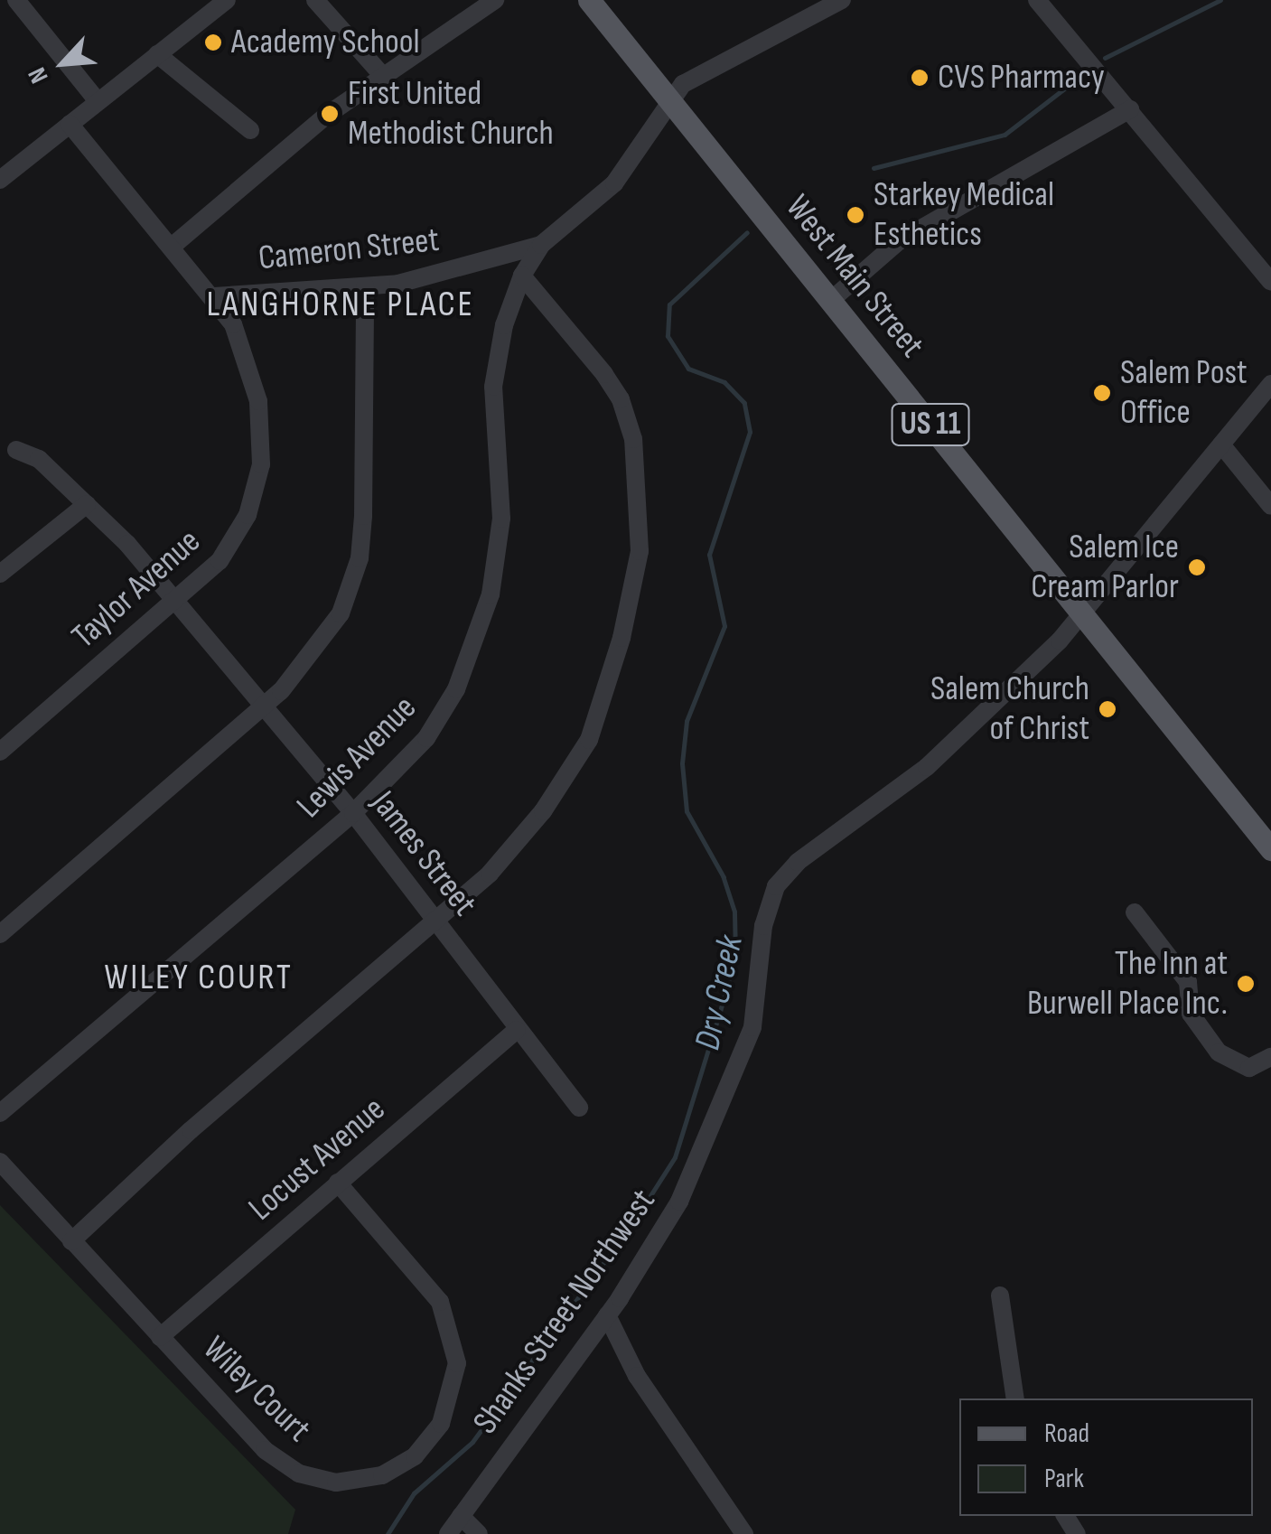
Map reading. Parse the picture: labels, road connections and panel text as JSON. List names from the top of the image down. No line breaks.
{"streets":{"main road":["West Main Street","US 11"],"street":["Cameron Street","Taylor Avenue","Lewis Avenue","James Street","Locust Avenue","Shanks Street Northwest","Wiley Court"]},"crossings":[["Cameron Street","Taylor Avenue"],["Cameron Street","Lewis Avenue"],["West Main Street","Lewis Avenue"],["West Main Street","Shanks Street Northwest"],["Taylor Avenue","James Street"],["Lewis Avenue","James Street"],["James Street","Locust Avenue"],["Locust Avenue","Wiley Court"]],"districts":["LANGHORNE PLACE","WILEY COURT"],"water":["Dry Creek"],"places":["Academy School","CVS Pharmacy","First United Methodist Church","Starkey Medical Esthetics","Salem Post Office","Salem Ice Cream Parlor","Salem Church of Christ","The Inn at Burwell Place Inc."],"legend":["Road","Park"],"north":"bottom left"}
